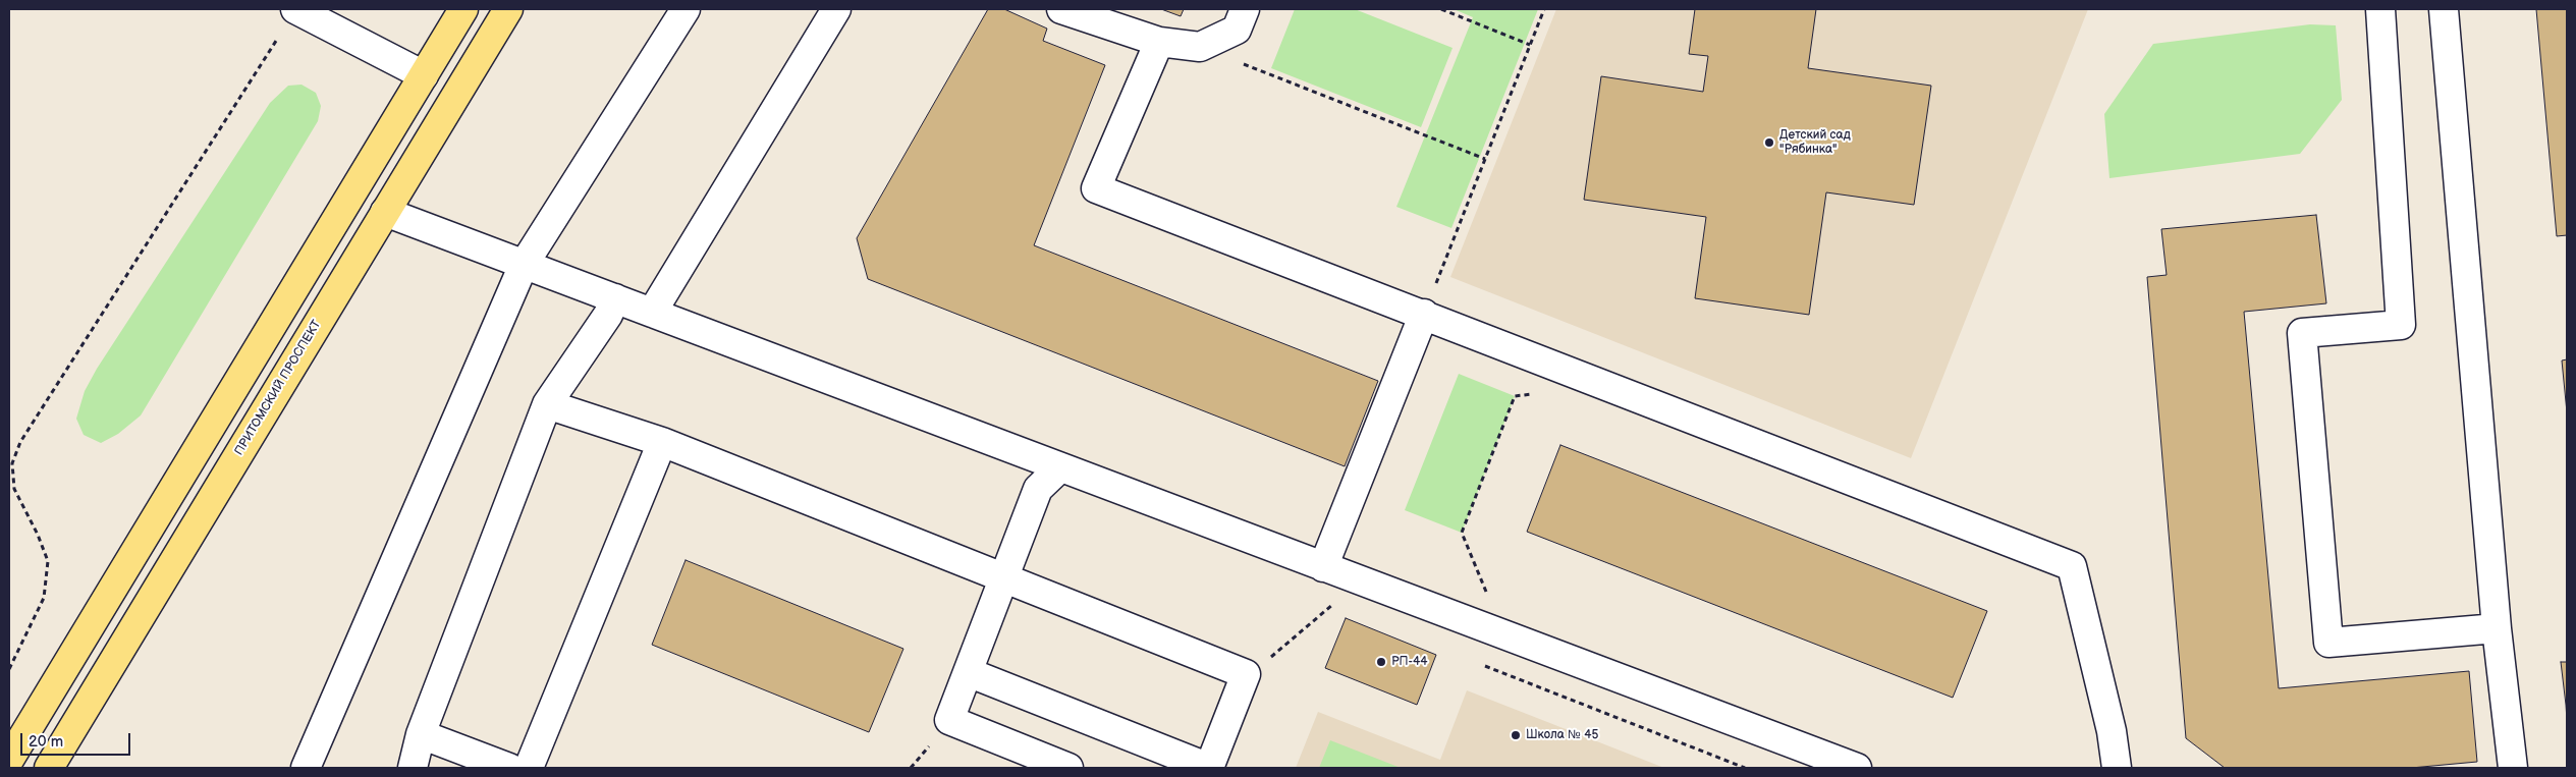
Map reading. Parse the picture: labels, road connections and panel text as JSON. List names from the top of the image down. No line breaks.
{"streets":{"main road":["ПРИТОМСКИЙ ПРОСПЕКТ"]},"places":["Детский сад \"Рябинка\"","РП-44","Школа № 45"],"scale_bar":"20 m"}
